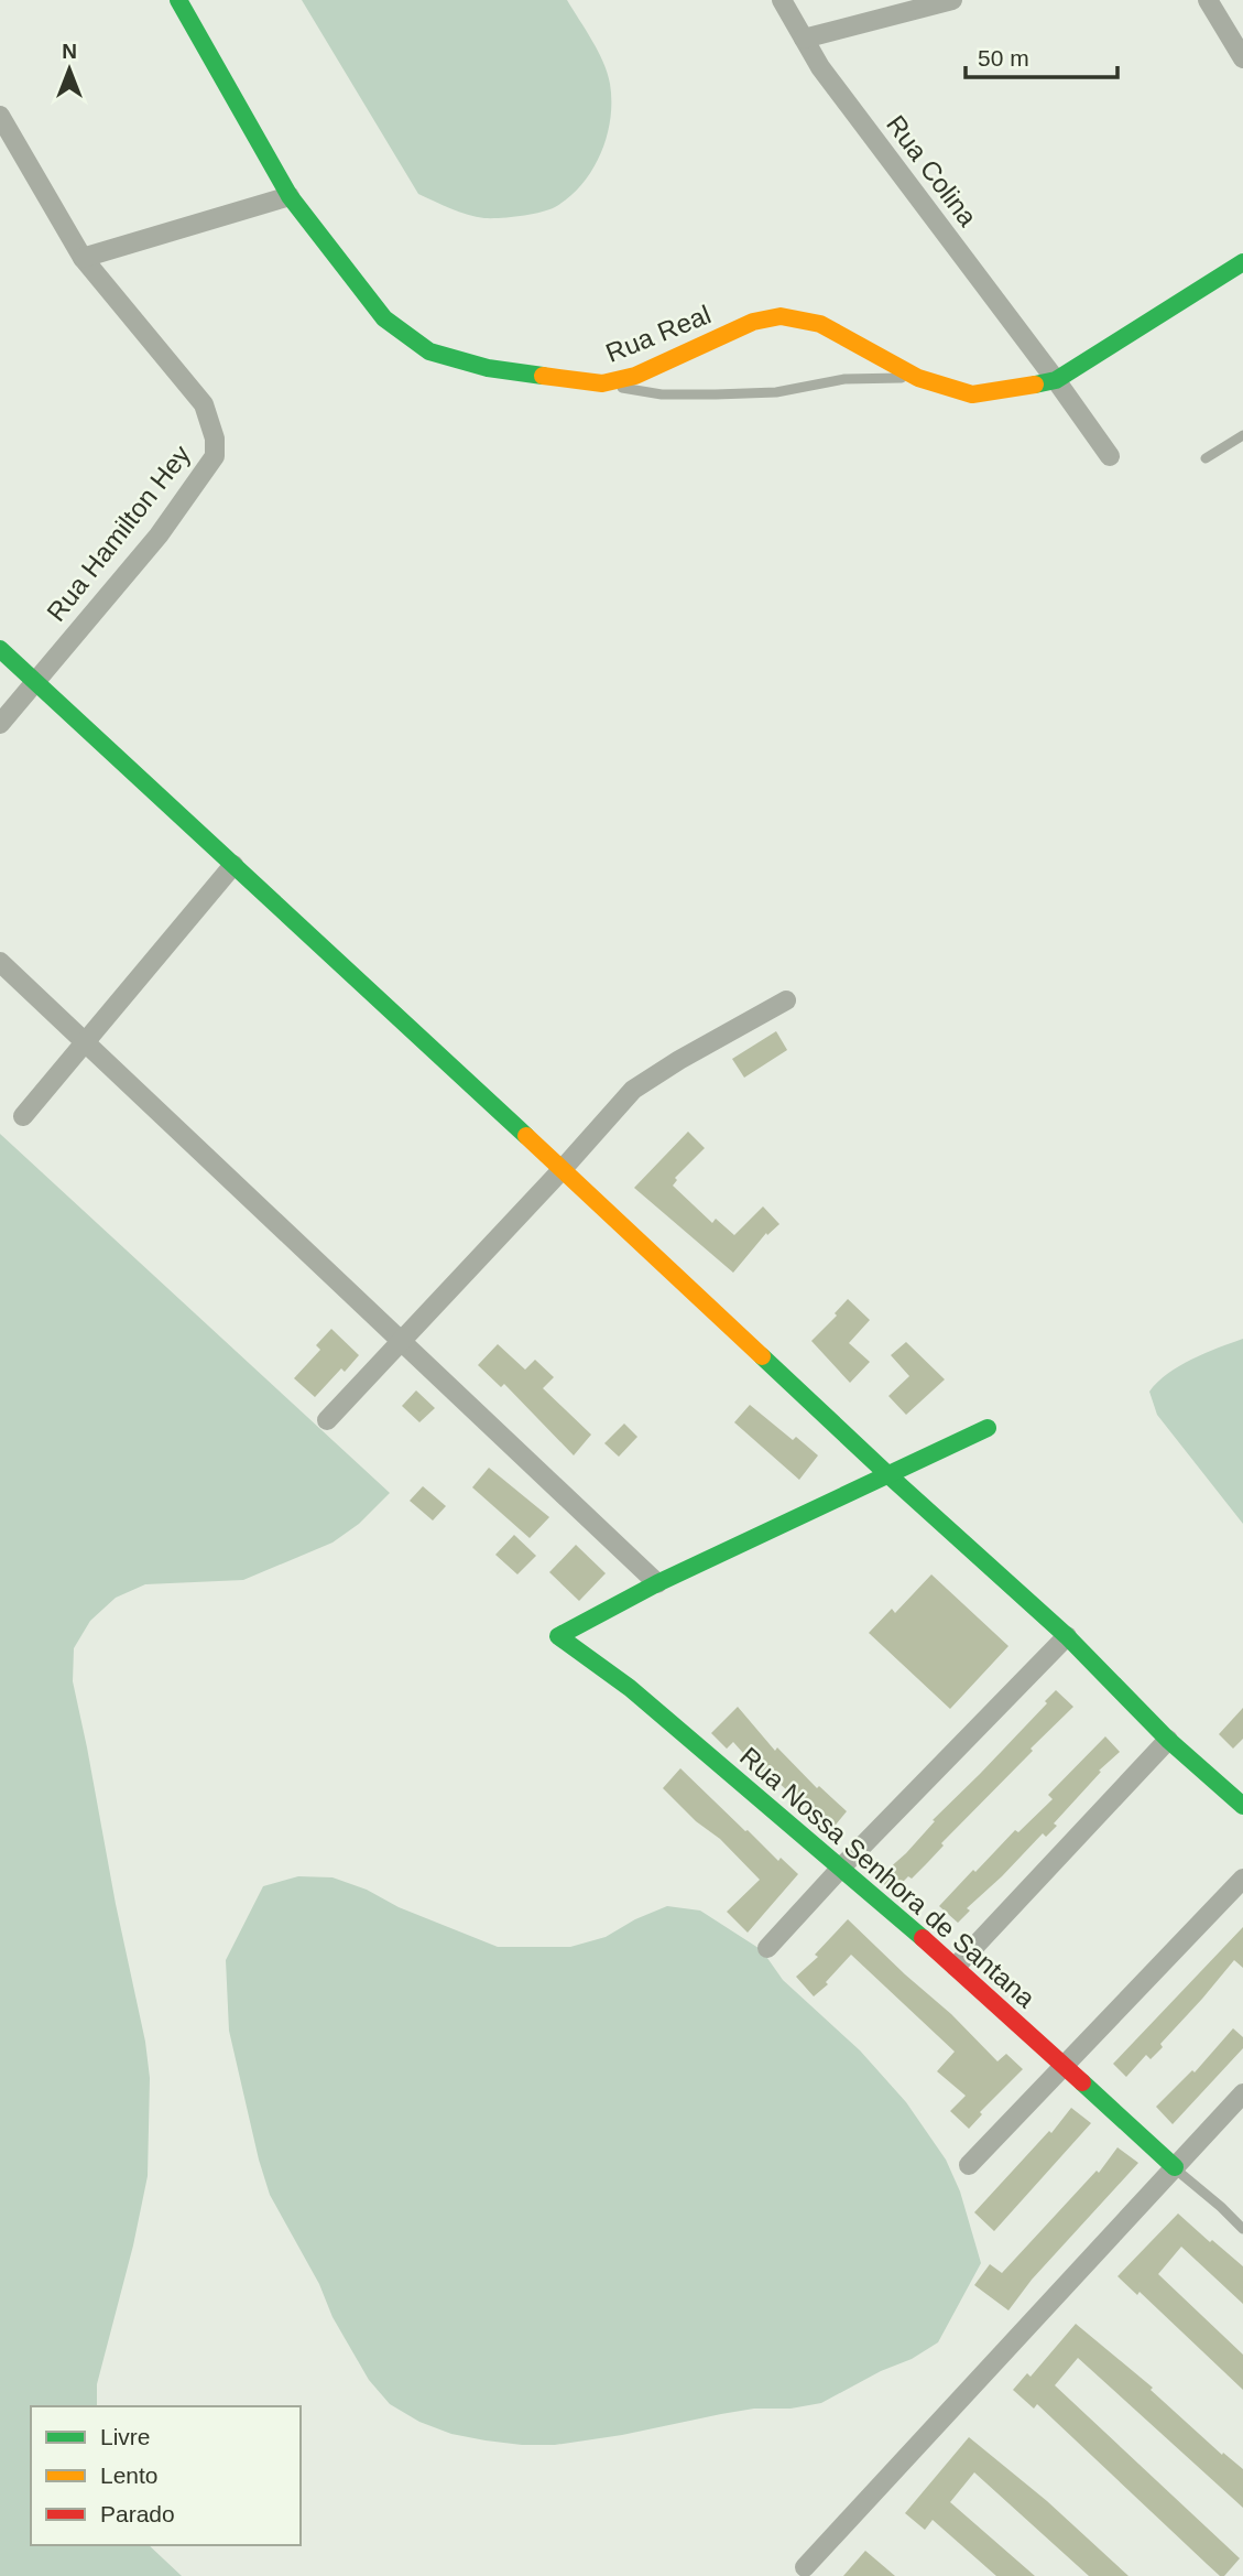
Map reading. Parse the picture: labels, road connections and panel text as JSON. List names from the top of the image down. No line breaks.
{"streets":{"street":["Rua Colina","Rua Real","Rua Hamilton Hey","Rua Nossa Senhora de Santana"]},"crossings":[["Rua Colina","Rua Real"]],"legend":["Livre","Lento","Parado"],"scale_bar":"50 m","north":"top"}
